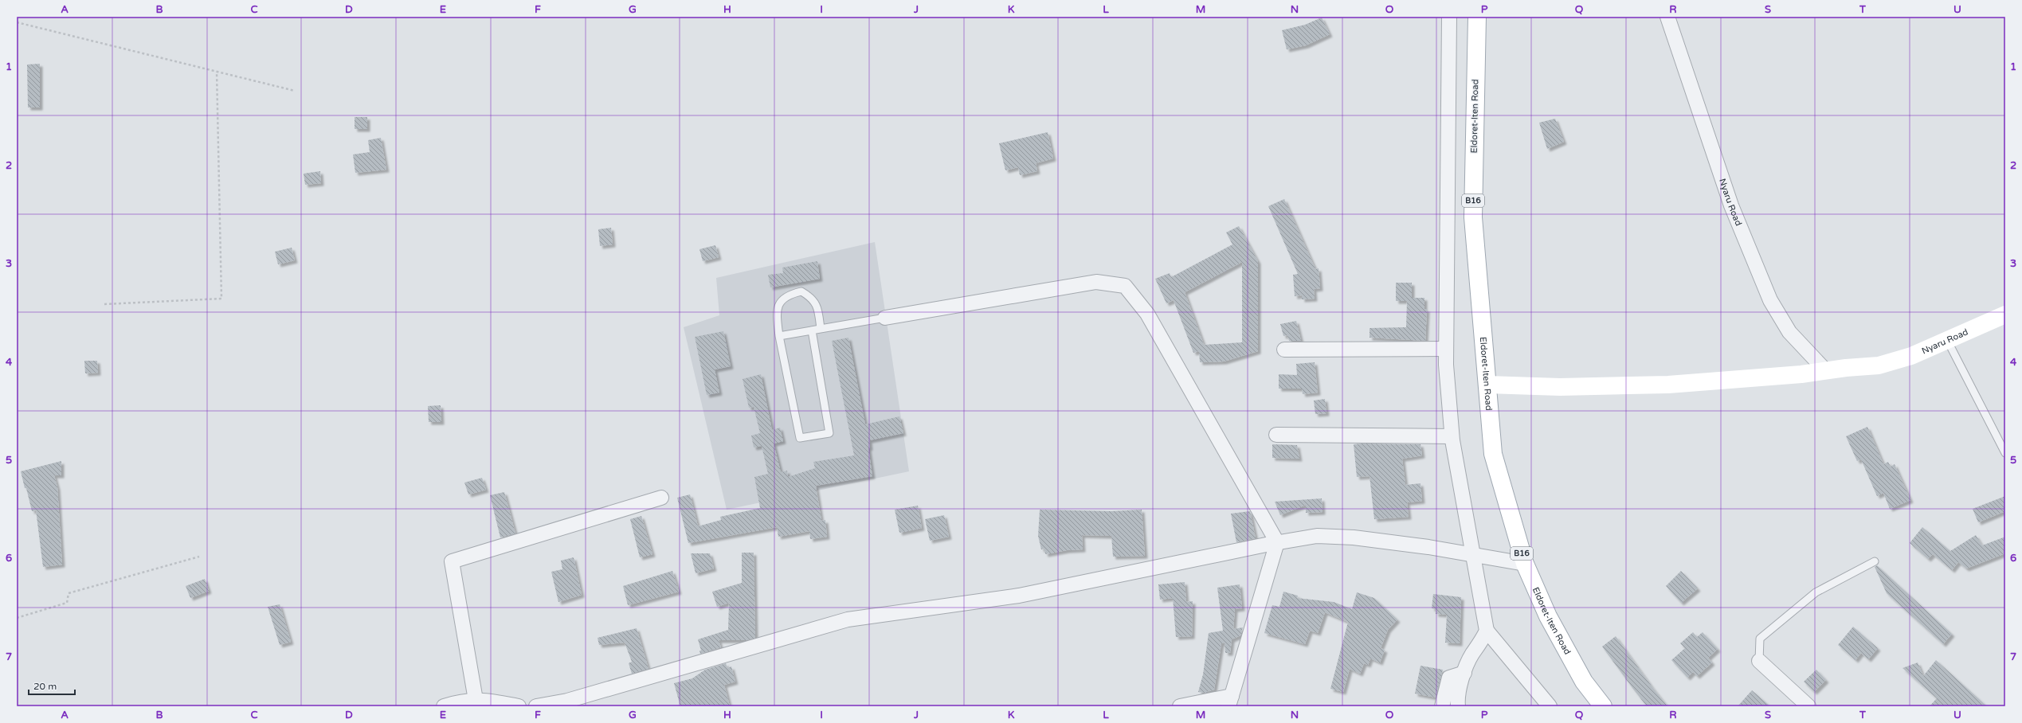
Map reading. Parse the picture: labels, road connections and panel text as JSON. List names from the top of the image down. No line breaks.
{"streets":{"main road":["Eldoret-Iten Road","B16","Nyaru Road"]},"crossings":[["Eldoret-Iten Road","Nyaru Road"]],"scale_bar":"20 m","grid":{"columns":["A","B","C","D","E","F","G","H","I","J","K","L","M","N","O","P","Q","R","S","T","U"],"rows":["1","2","3","4","5","6","7"]}}
